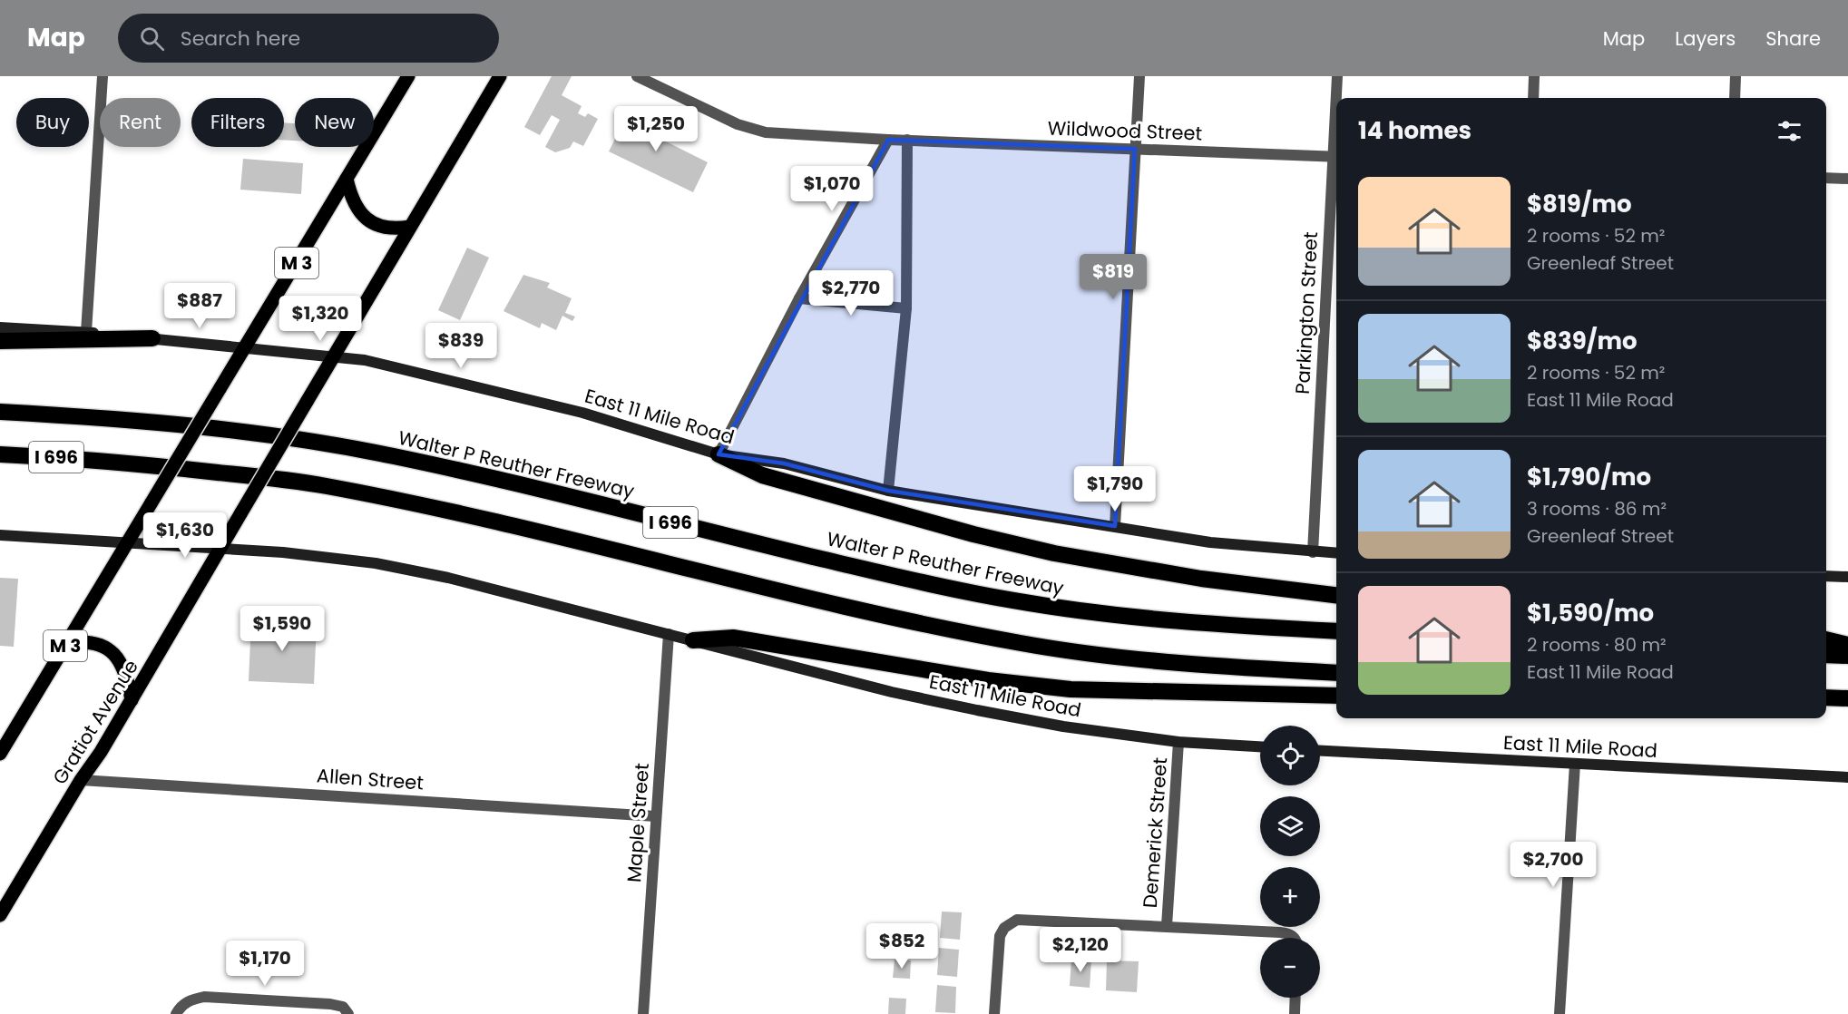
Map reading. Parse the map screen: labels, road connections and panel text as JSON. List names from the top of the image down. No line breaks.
{"streets":{"highway":["I 696","Walter P Reuther Freeway"],"main road":["M 3","East 11 Mile Road","Gratiot Avenue"],"street":["Wildwood Street","Parkington Street","Allen Street","Maple Street","Demerick Street"]},"crossings":[["Wildwood Street","Parkington Street"],["M 3","East 11 Mile Road"],["Parkington Street","East 11 Mile Road"],["East 11 Mile Road","Gratiot Avenue"],["East 11 Mile Road","Maple Street"],["East 11 Mile Road","Demerick Street"],["Gratiot Avenue","Allen Street"],["Allen Street","Maple Street"]],"page":{"header":"Map","search":"Search here","nav":["Map","Layers","Share"],"chip":["Buy","Rent","Filters","New"],"heading":"14 homes","price":["$1,250","$1,070","$819","$2,770","$887","$1,320","$839","$1,790","$1,630","$1,590","$2,700","$852","$2,120","$1,170"],"list":[{"name":"$819/mo","note":"2 rooms · 52 m² · Greenleaf Street"},{"name":"$839/mo","note":"2 rooms · 52 m² · East 11 Mile Road"},{"name":"$1,790/mo","note":"3 rooms · 86 m² · Greenleaf Street"},{"name":"$1,590/mo","note":"2 rooms · 80 m² · East 11 Mile Road"}],"map_buttons":["+","−"]}}
